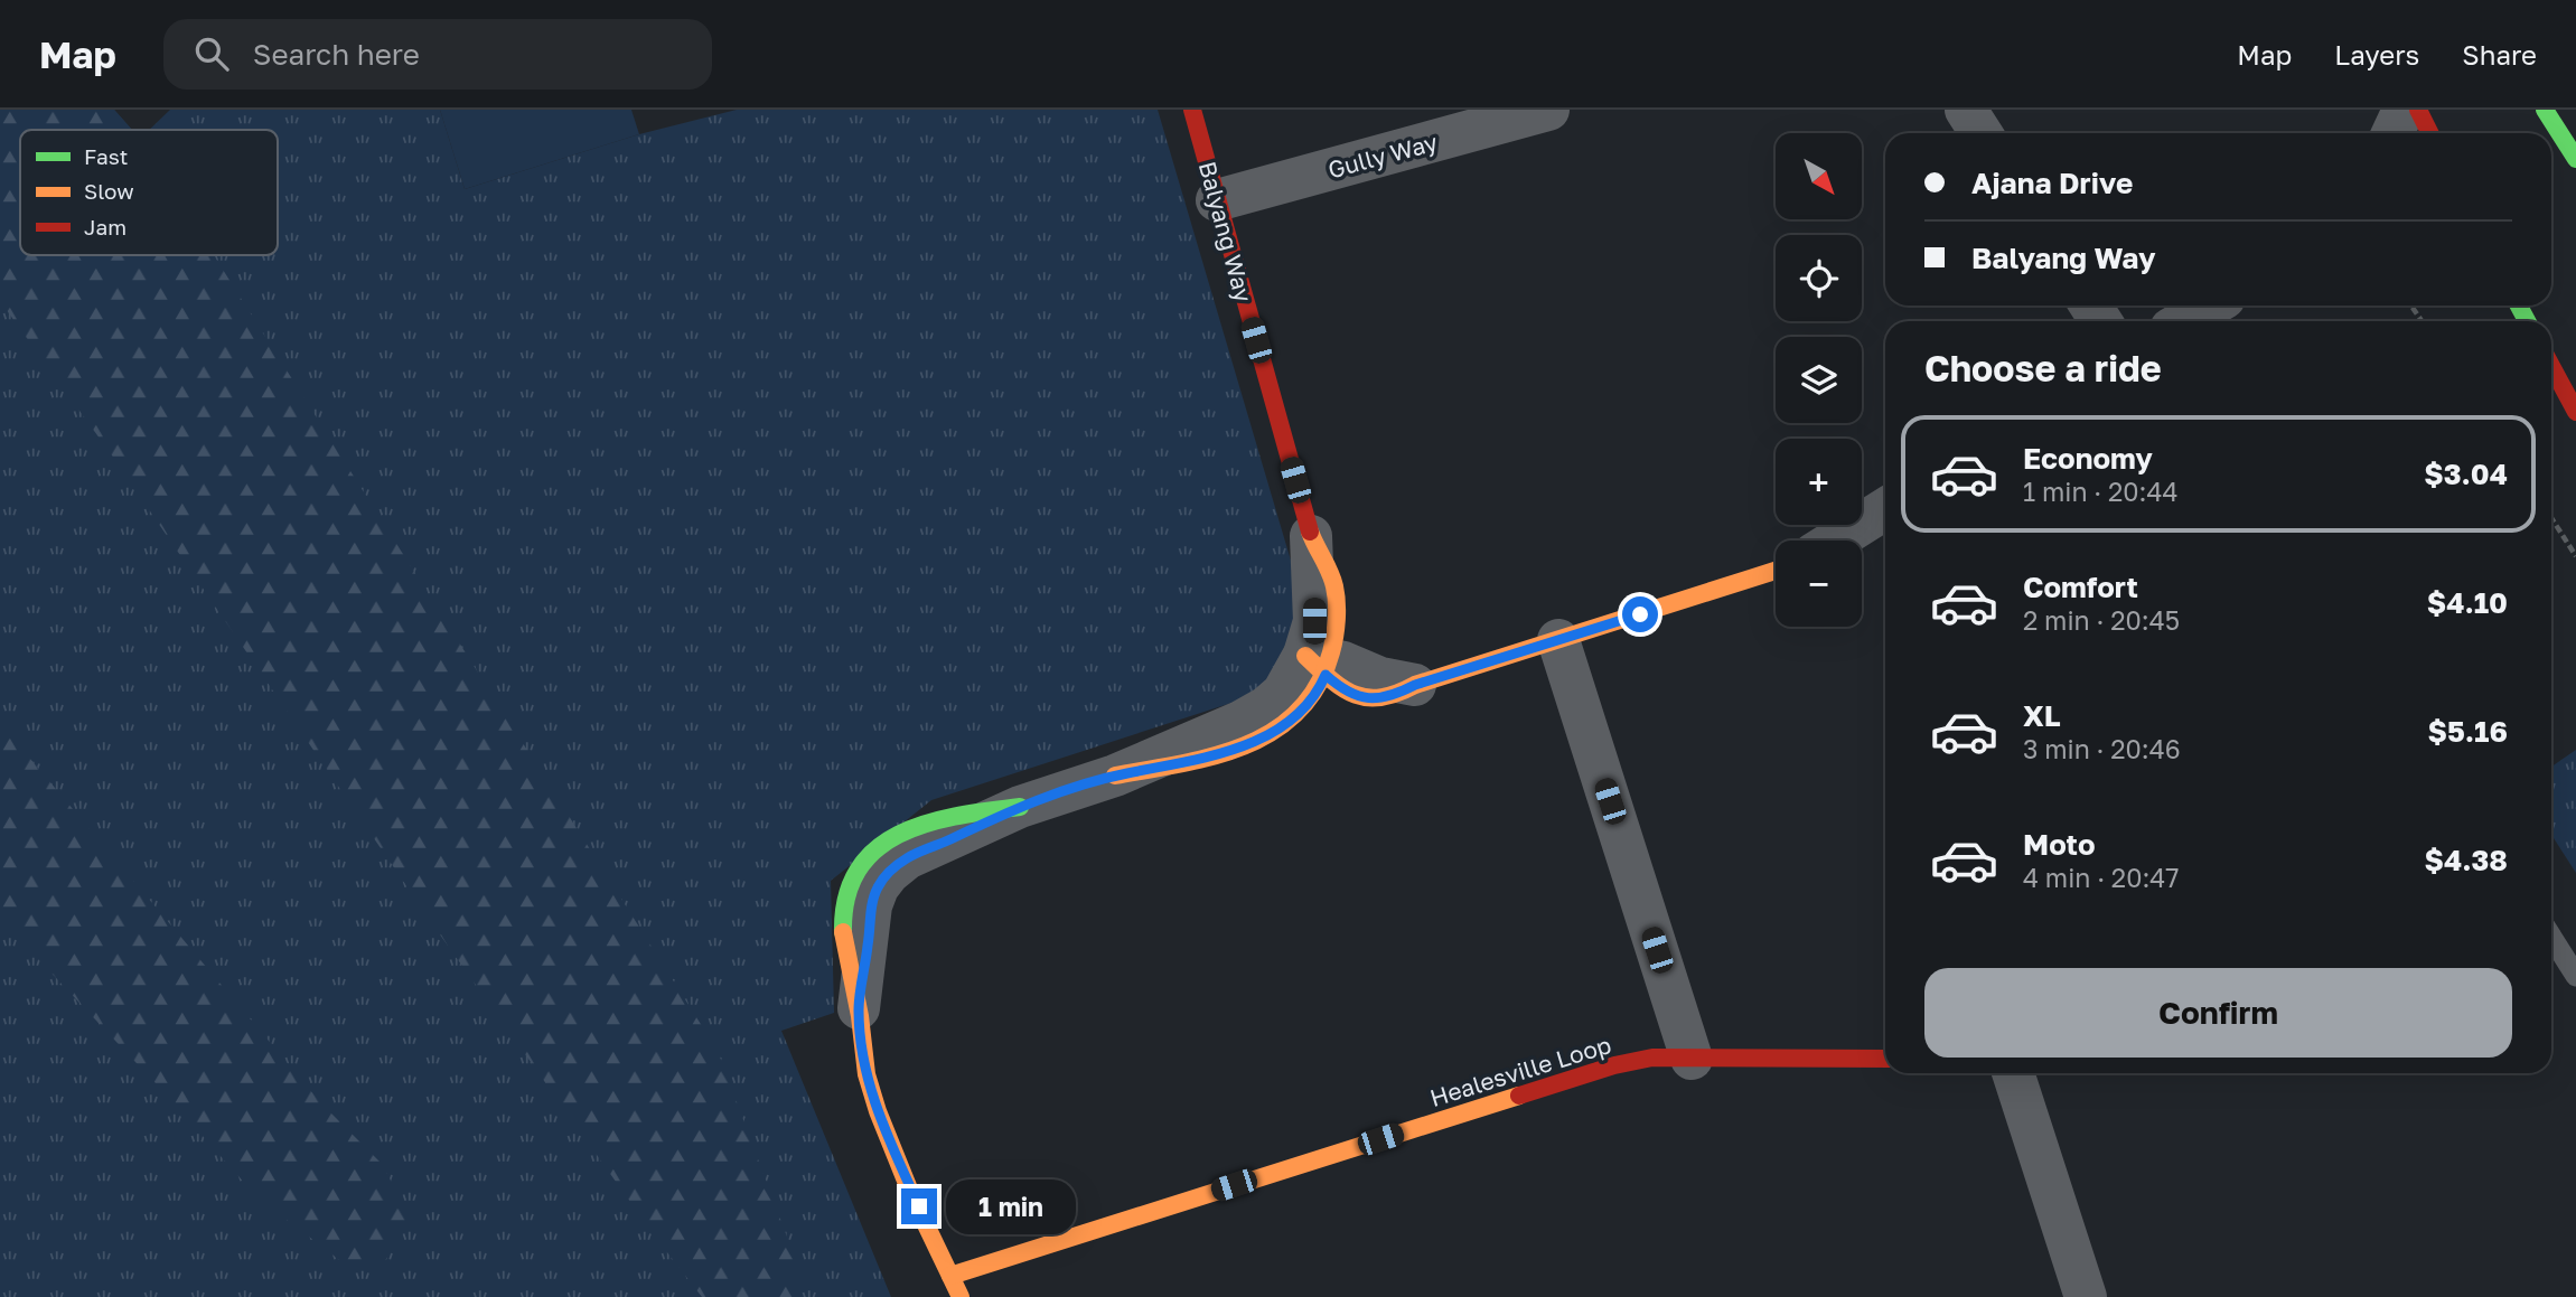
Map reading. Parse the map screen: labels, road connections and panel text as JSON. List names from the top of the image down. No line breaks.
{"streets":{"street":["Gully Way","Balyang Way","Healesville Loop"]},"crossings":[["Gully Way","Balyang Way"],["Balyang Way","Healesville Loop"]],"legend":["Fast","Slow","Jam"],"north":"bottom right","page":{"header":"Map","search":"Search here","nav":["Map","Layers","Share"],"map_buttons":["+","−"],"banner":["Ajana Drive","Balyang Way"],"heading":"Choose a ride","list":[{"name":"Economy","note":"1 min · 20:44","value":"$3.04"},{"name":"Comfort","note":"2 min · 20:45","value":"$4.10"},{"name":"XL","note":"3 min · 20:46","value":"$5.16"},{"name":"Moto","note":"4 min · 20:47","value":"$4.38"}],"buttons":"Confirm","bubble":"1 min"}}
